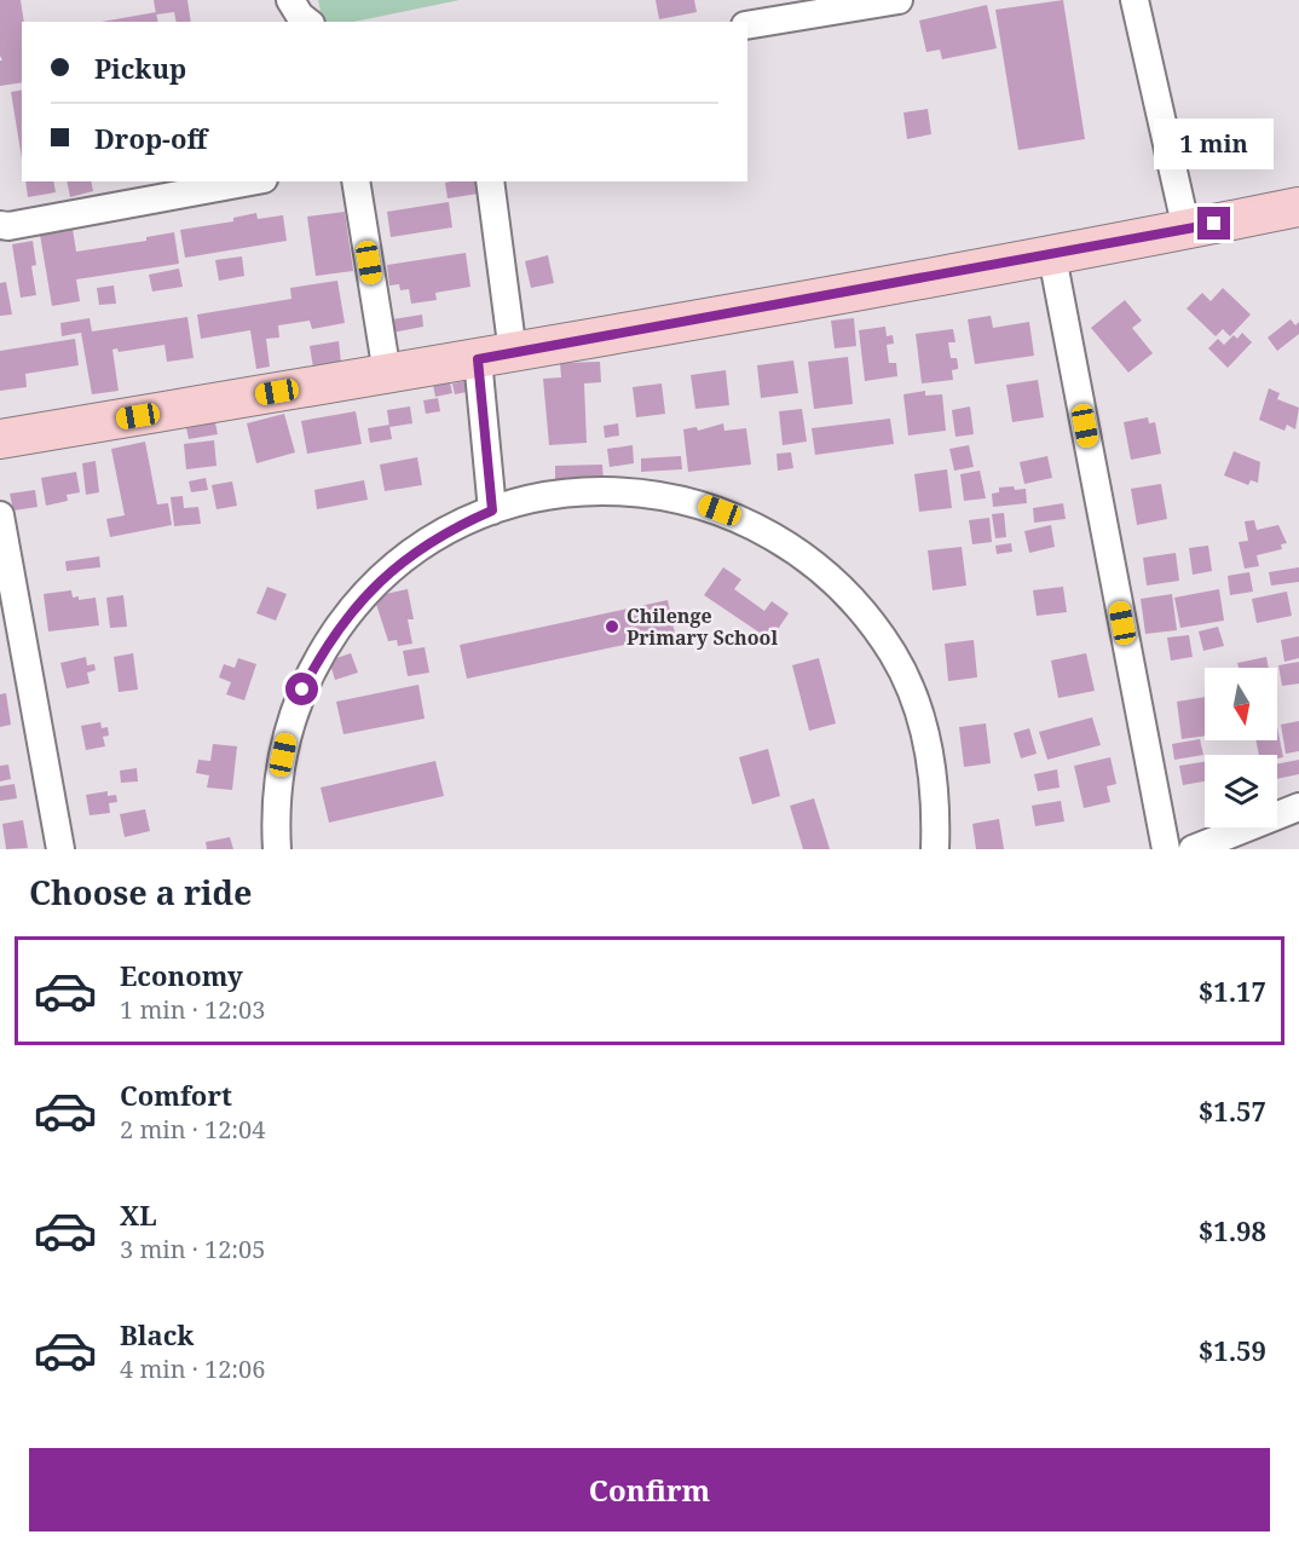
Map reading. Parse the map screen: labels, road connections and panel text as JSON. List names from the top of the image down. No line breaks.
{"places":["Chilenge Primary School"],"north":"bottom","page":{"banner":["Pickup","Drop-off"],"bubble":"1 min","heading":"Choose a ride","list":[{"name":"Economy","note":"1 min · 12:03","value":"$1.17"},{"name":"Comfort","note":"2 min · 12:04","value":"$1.57"},{"name":"XL","note":"3 min · 12:05","value":"$1.98"},{"name":"Black","note":"4 min · 12:06","value":"$1.59"}],"buttons":"Confirm"}}
